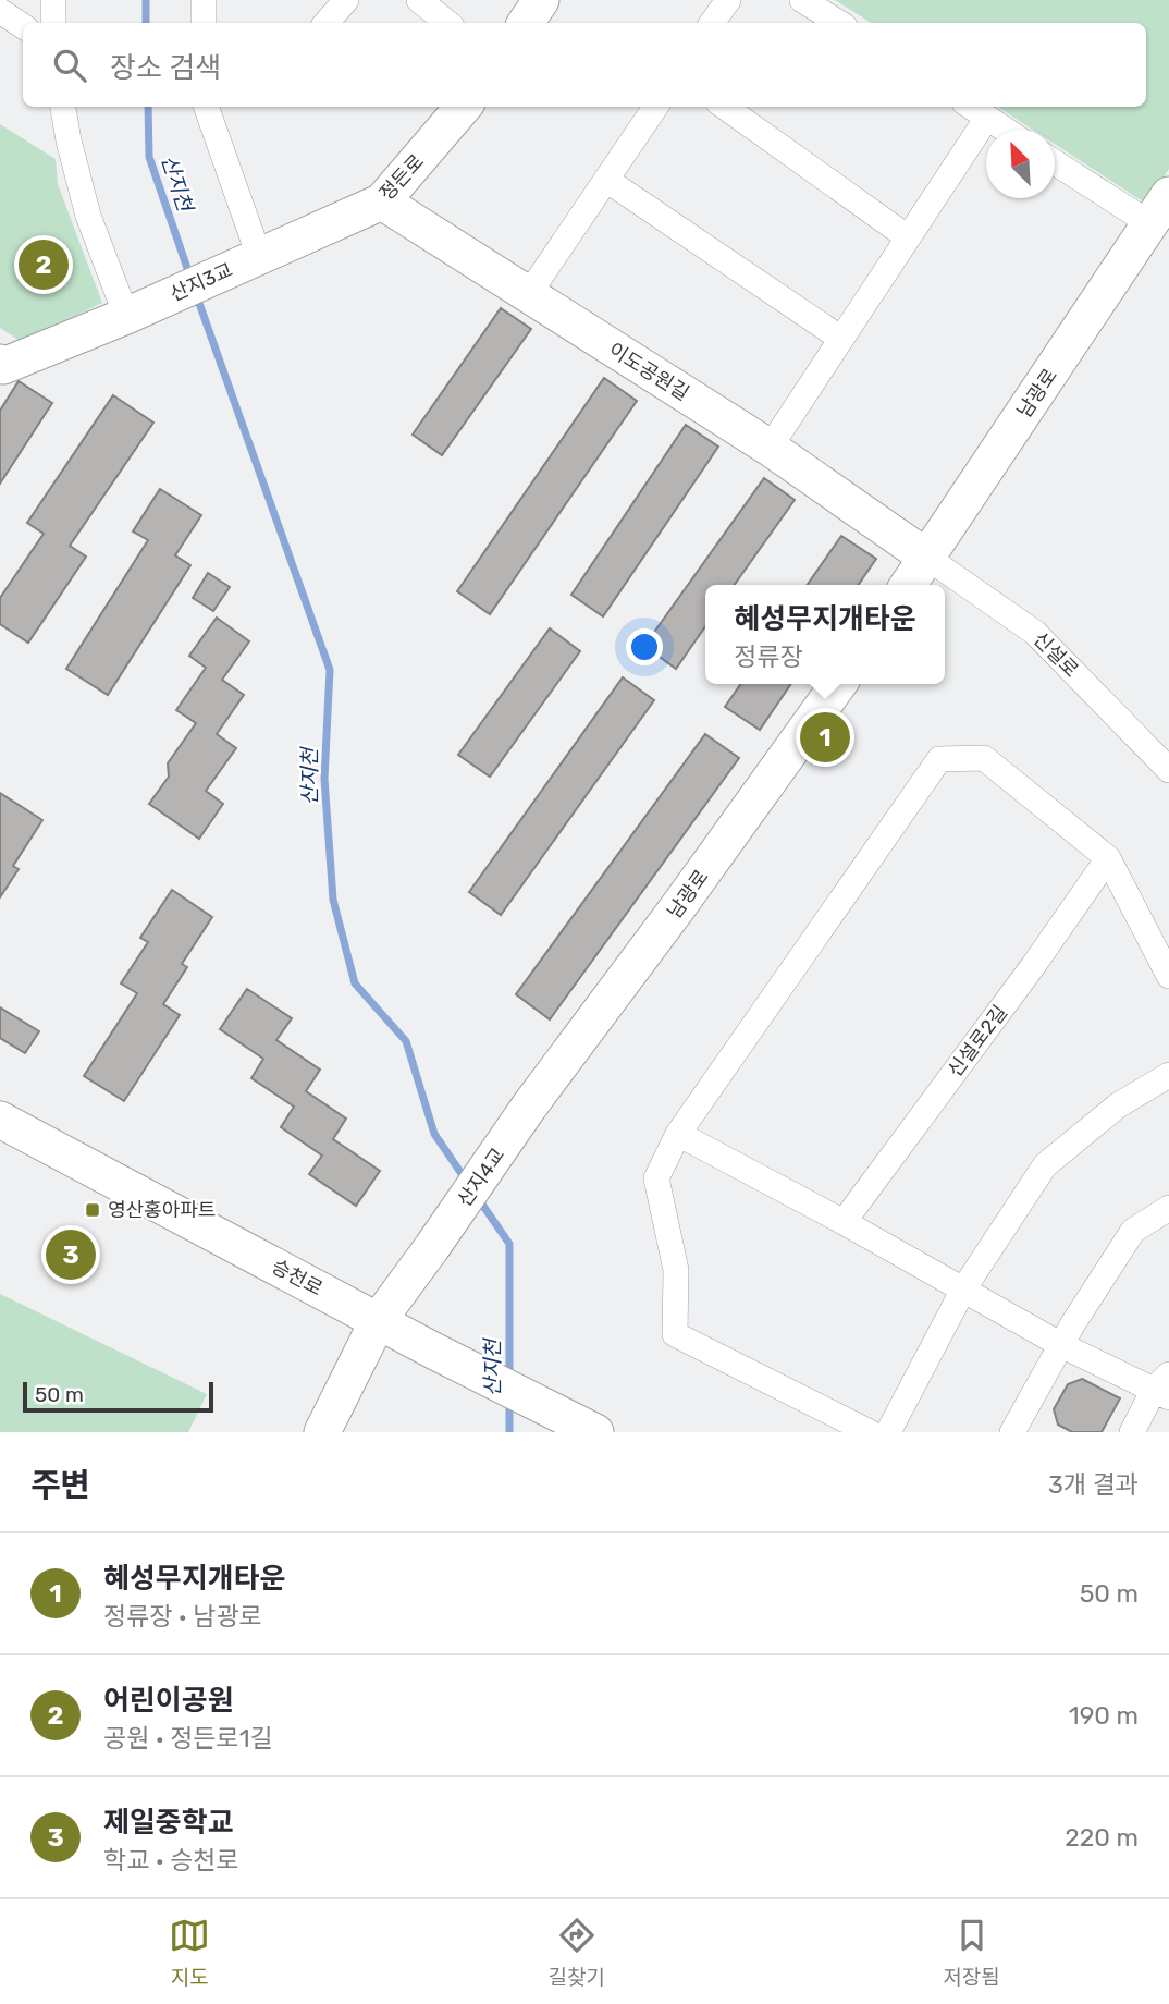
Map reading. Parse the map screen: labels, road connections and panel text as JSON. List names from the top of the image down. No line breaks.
{"streets":{"main road":["정든로","산지3교","이도공원길","남광로","산지4교","승천로"],"street":["신설로","신설로2길"]},"crossings":[["정든로","산지3교"],["정든로","이도공원길"],["이도공원길","남광로"],["이도공원길","신설로"],["남광로","신설로"],["남광로","산지4교"],["산지4교","승천로"]],"water":["산지천"],"places":{"transit":["영산홍아파트"]},"scale_bar":"50 m","north":"top left","page":{"search":"장소 검색","pins":["2","1","3"],"popup":["혜성무지개타운","정류장"],"scale":"50 m","heading":["주변","3개 결과"],"list":[{"mark":"1","name":"혜성무지개타운","note":"정류장 · 남광로","value":"50 m"},{"mark":"2","name":"어린이공원","note":"공원 · 정든로1길","value":"190 m"},{"mark":"3","name":"제일중학교","note":"학교 · 승천로","value":"220 m"}],"nav":["지도","길찾기","저장됨"]}}
